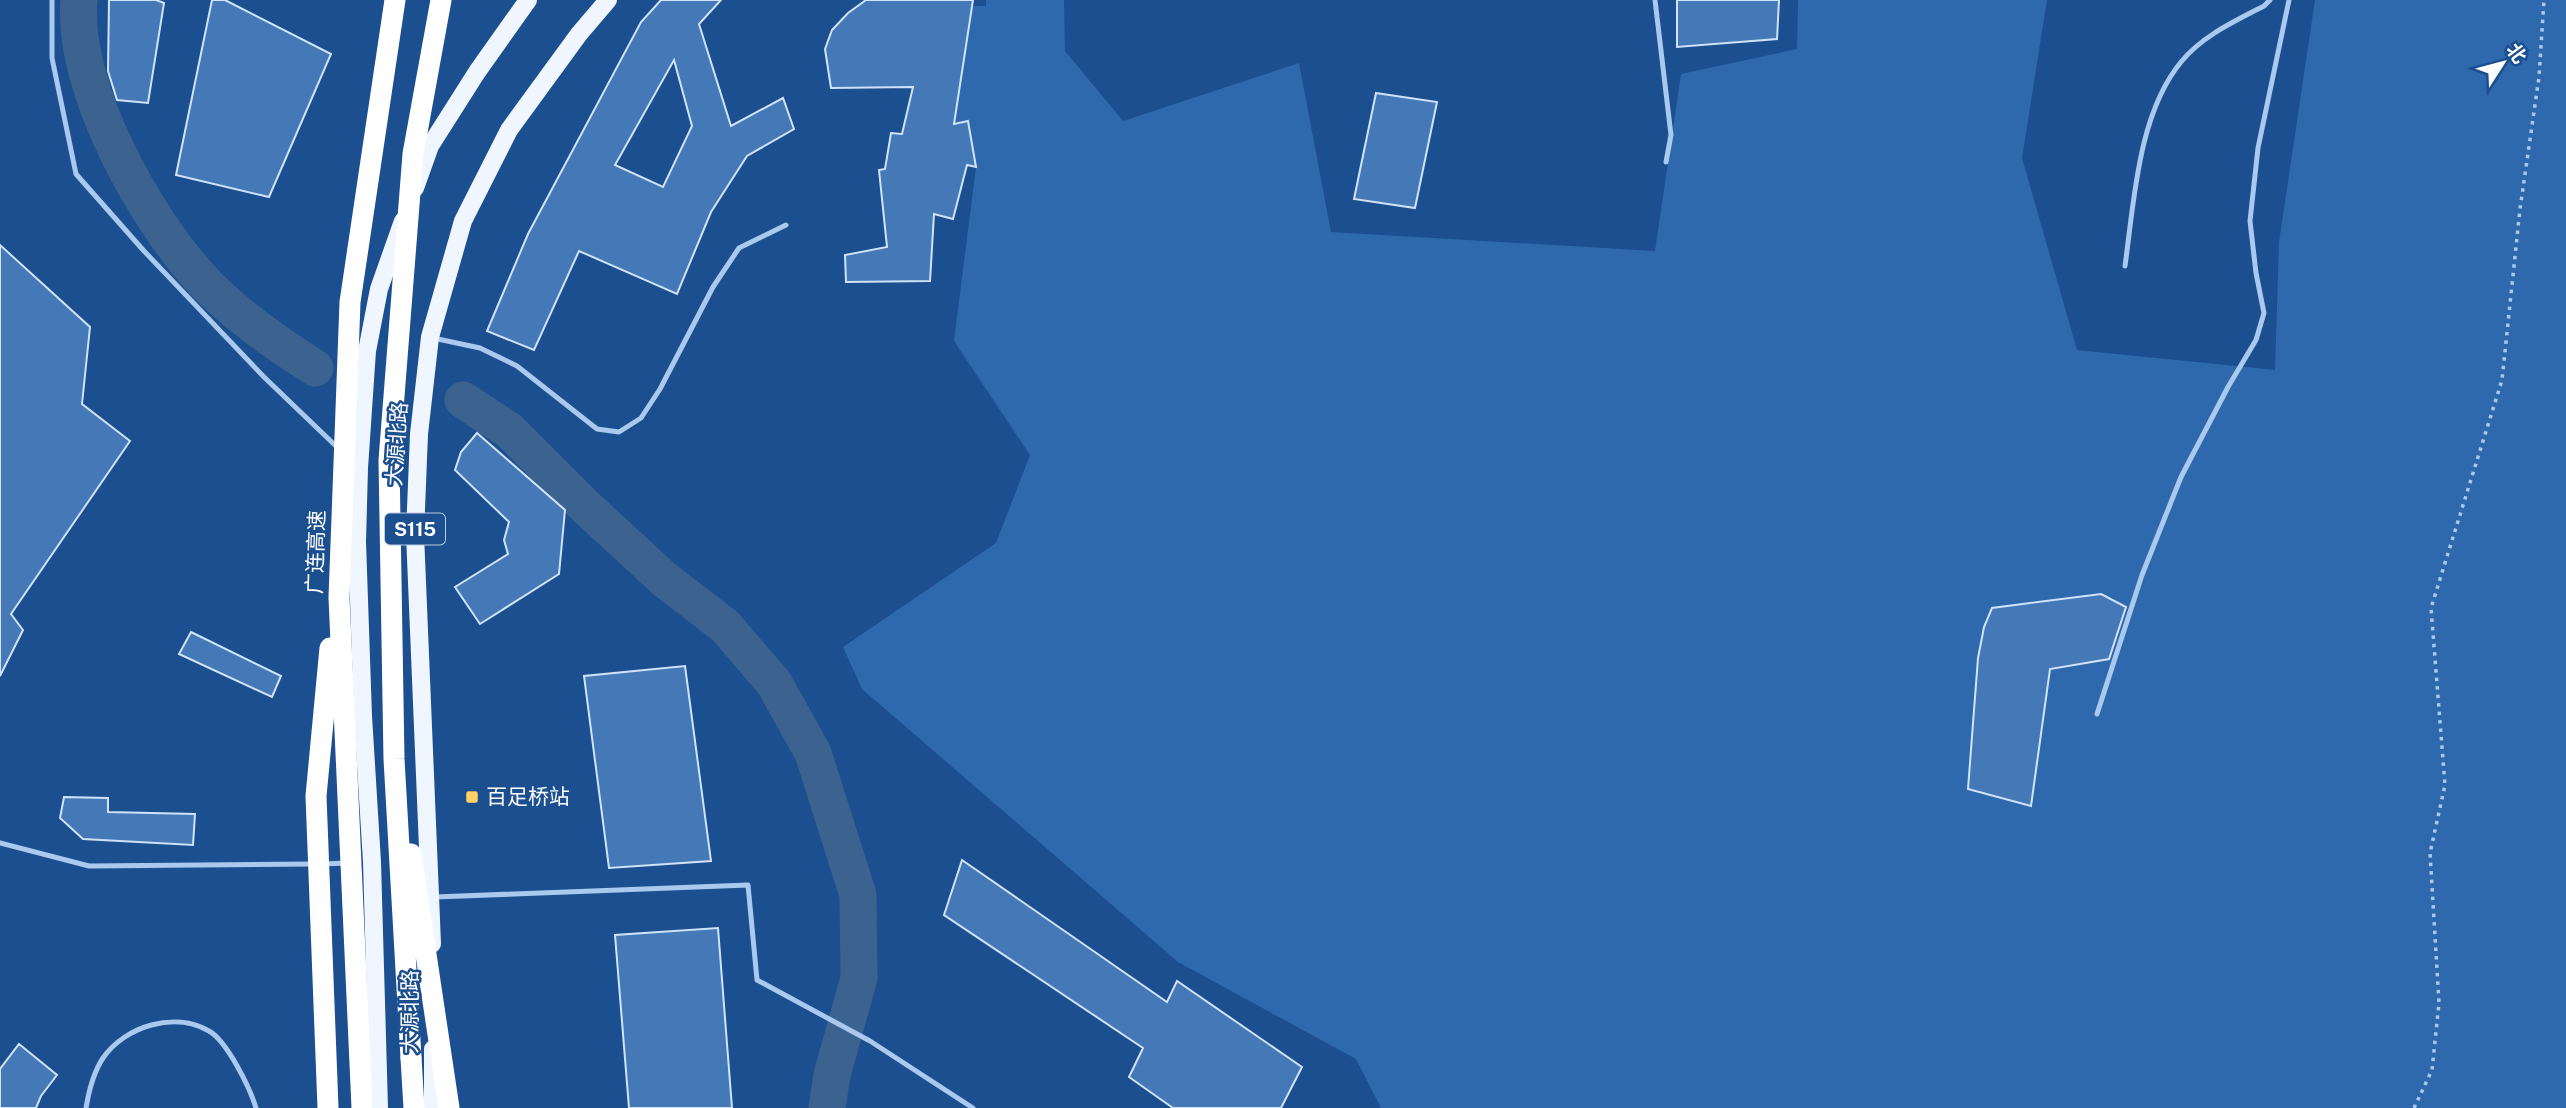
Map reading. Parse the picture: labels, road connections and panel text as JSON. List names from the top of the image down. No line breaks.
{"streets":{"highway":["广连高速"],"main road":["大源北路","S115"]},"places":{"transit":["百足桥站"]},"north":"top right"}
